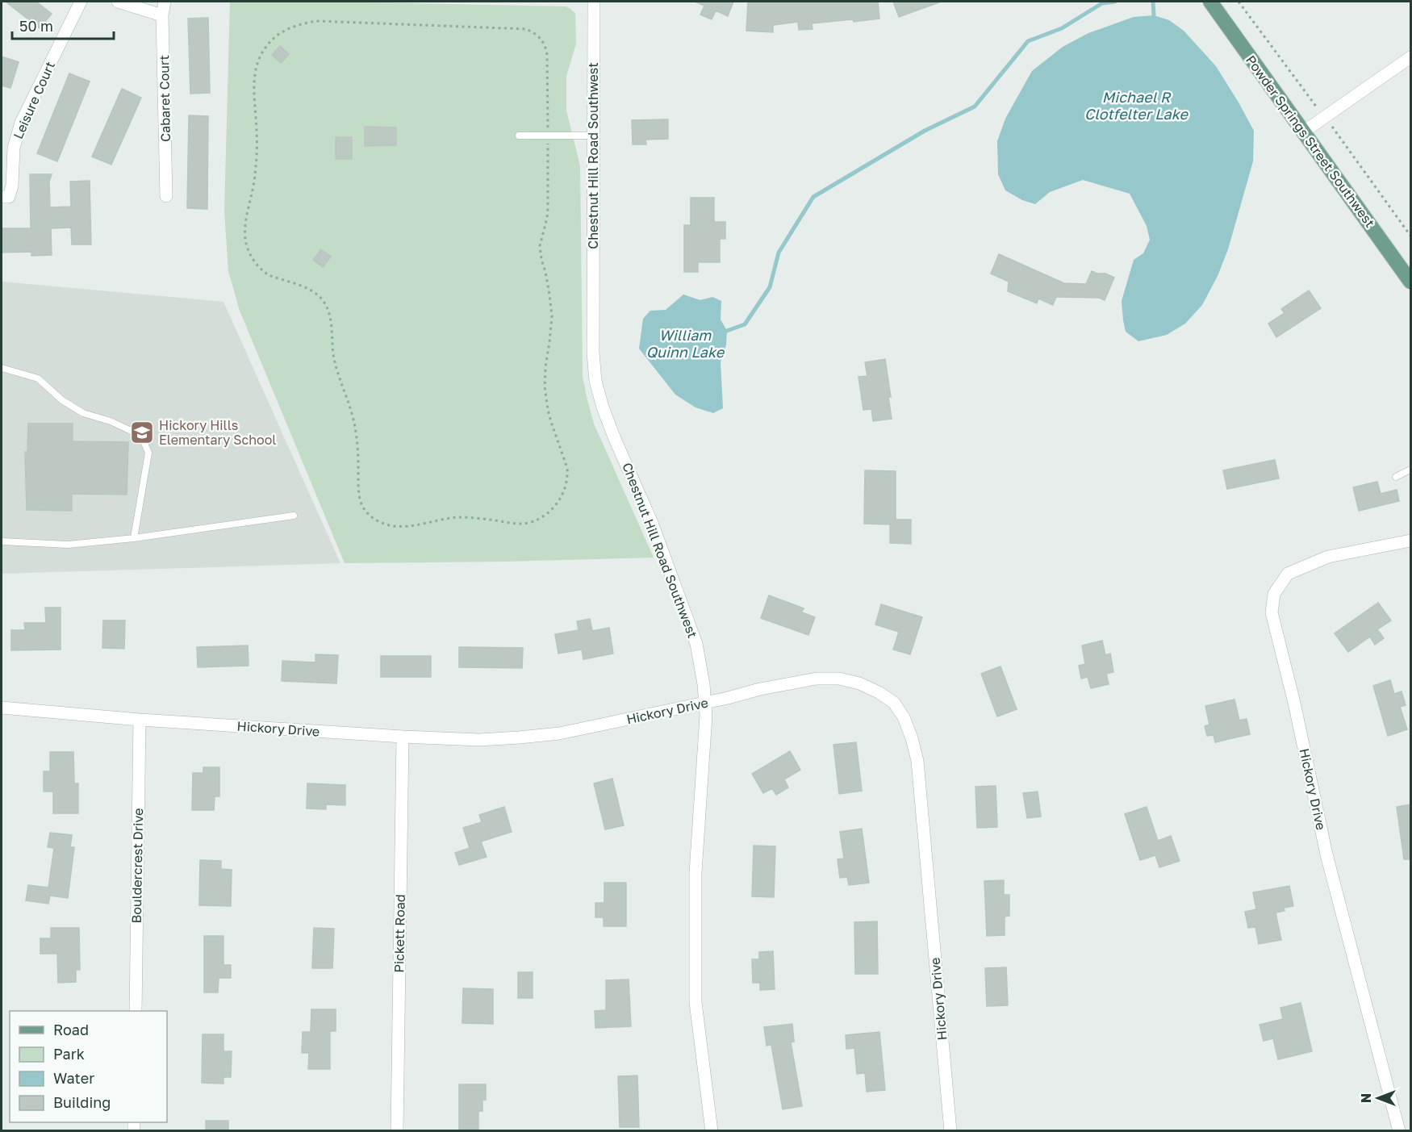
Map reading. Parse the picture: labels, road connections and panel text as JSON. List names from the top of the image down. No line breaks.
{"streets":{"main road":["Powder Springs Street Southwest"],"street":["Cabaret Court","Leisure Court","Chestnut Hill Road Southwest","Hickory Drive","Bouldercrest Drive","Pickett Road"]},"crossings":[["Chestnut Hill Road Southwest","Hickory Drive"],["Hickory Drive","Bouldercrest Drive"],["Hickory Drive","Pickett Road"]],"water":["Michael R Clotfelter Lake","William Quinn Lake"],"places":{"school or university":["Hickory Hills Elementary School"]},"legend":["Road","Park","Water","Building"],"scale_bar":"50 m","north":"left"}
